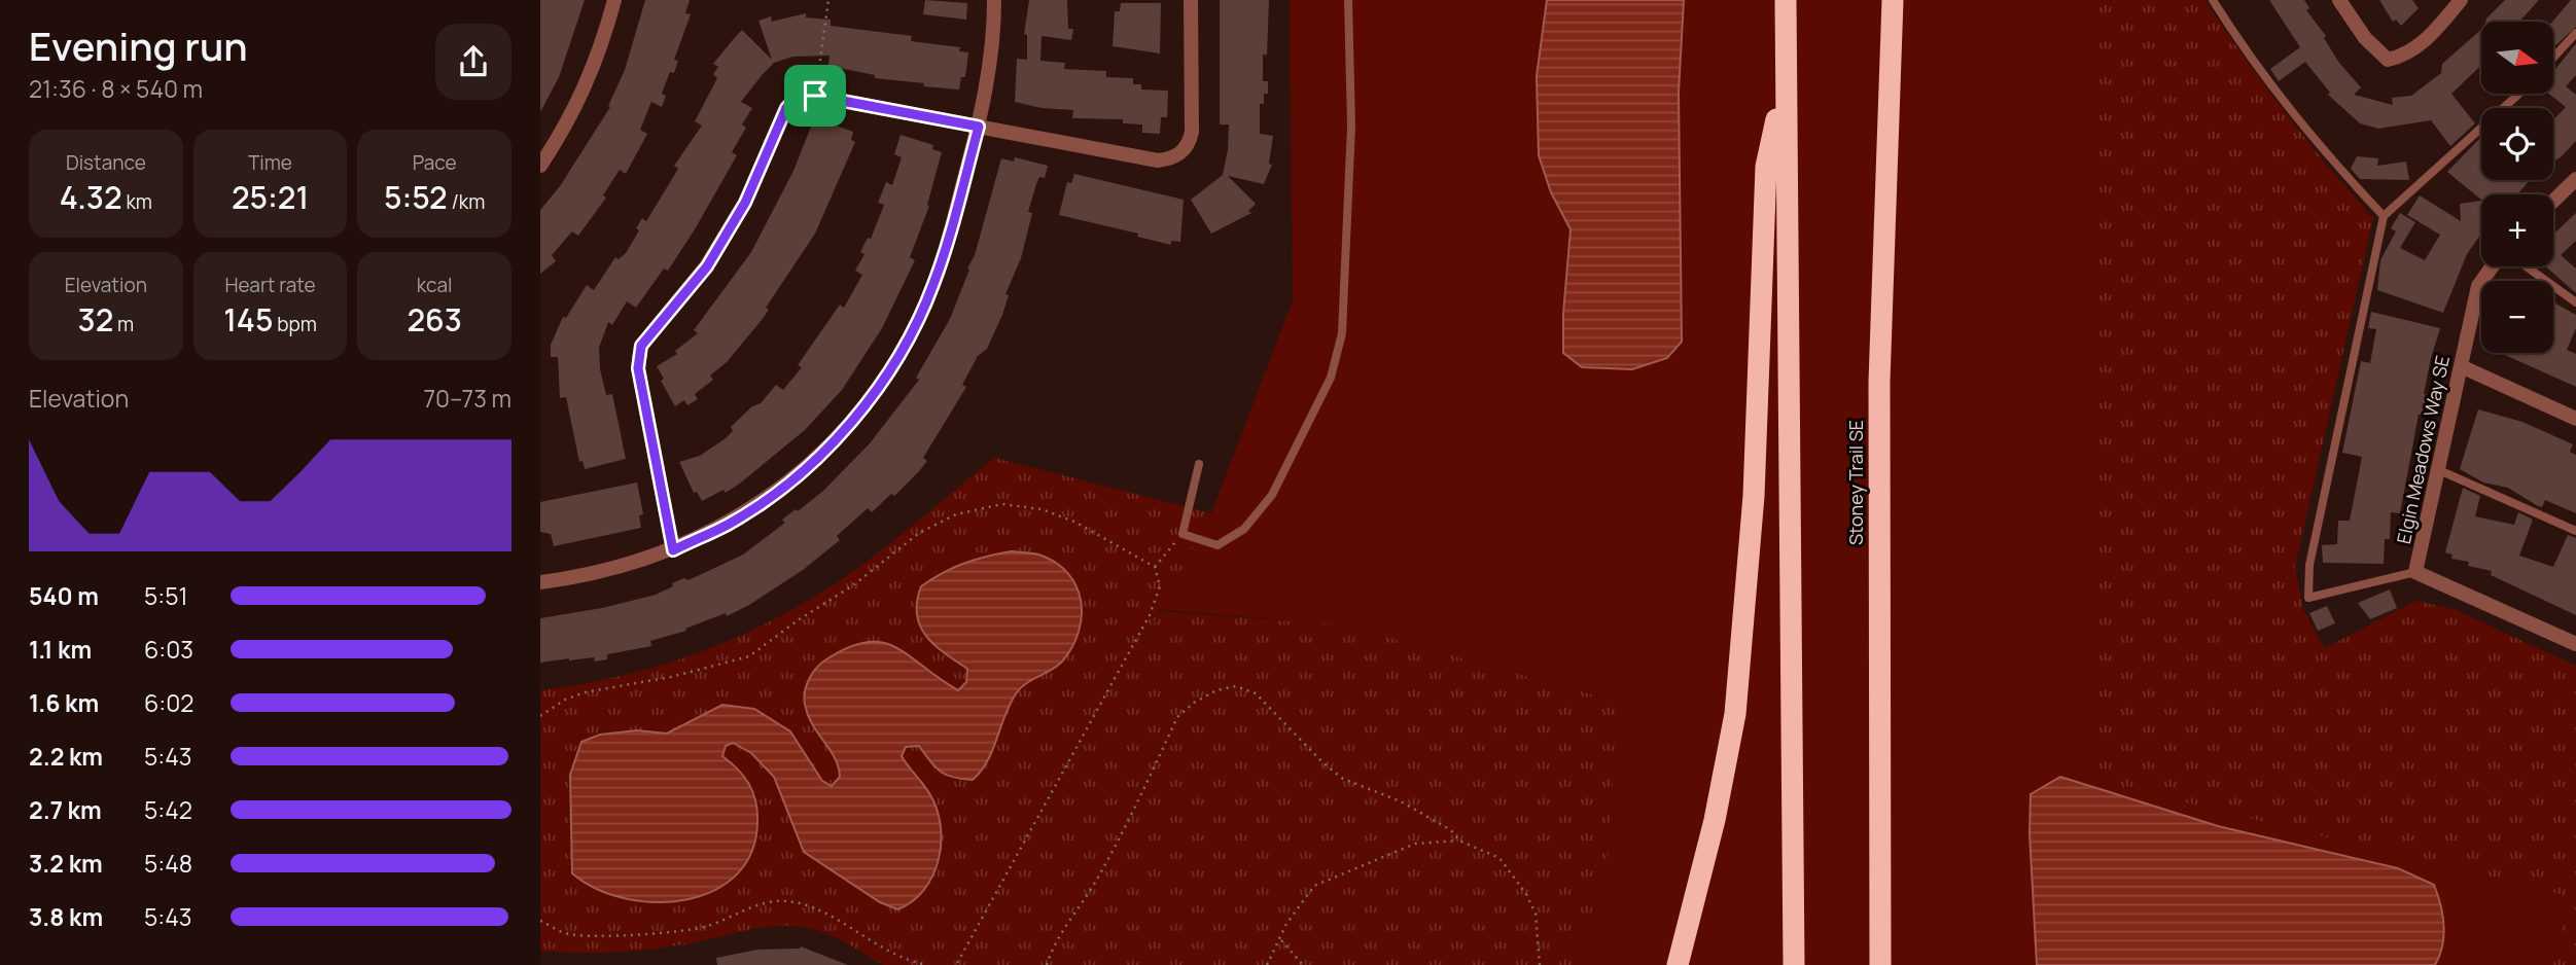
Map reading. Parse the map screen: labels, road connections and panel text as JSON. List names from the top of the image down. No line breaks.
{"streets":{"highway":["Stoney Trail SE"],"street":["Elgin Meadows Way SE"]},"north":"right","page":{"heading":["Evening run","21:36 · 8 × 540 m"],"map_buttons":["+","−"],"stats":[["Distance","4.32 km"],["Time","25:21"],["Pace","5:52 /km"],["Elevation","32 m"],["Heart rate","145 bpm"],["kcal","263"]],"chart":["Elevation","70–73 m"],"list":[{"name":"540 m","note":"5:51"},{"name":"1.1 km","note":"6:03"},{"name":"1.6 km","note":"6:02"},{"name":"2.2 km","note":"5:43"},{"name":"2.7 km","note":"5:42"},{"name":"3.2 km","note":"5:48"},{"name":"3.8 km","note":"5:43"}]}}
